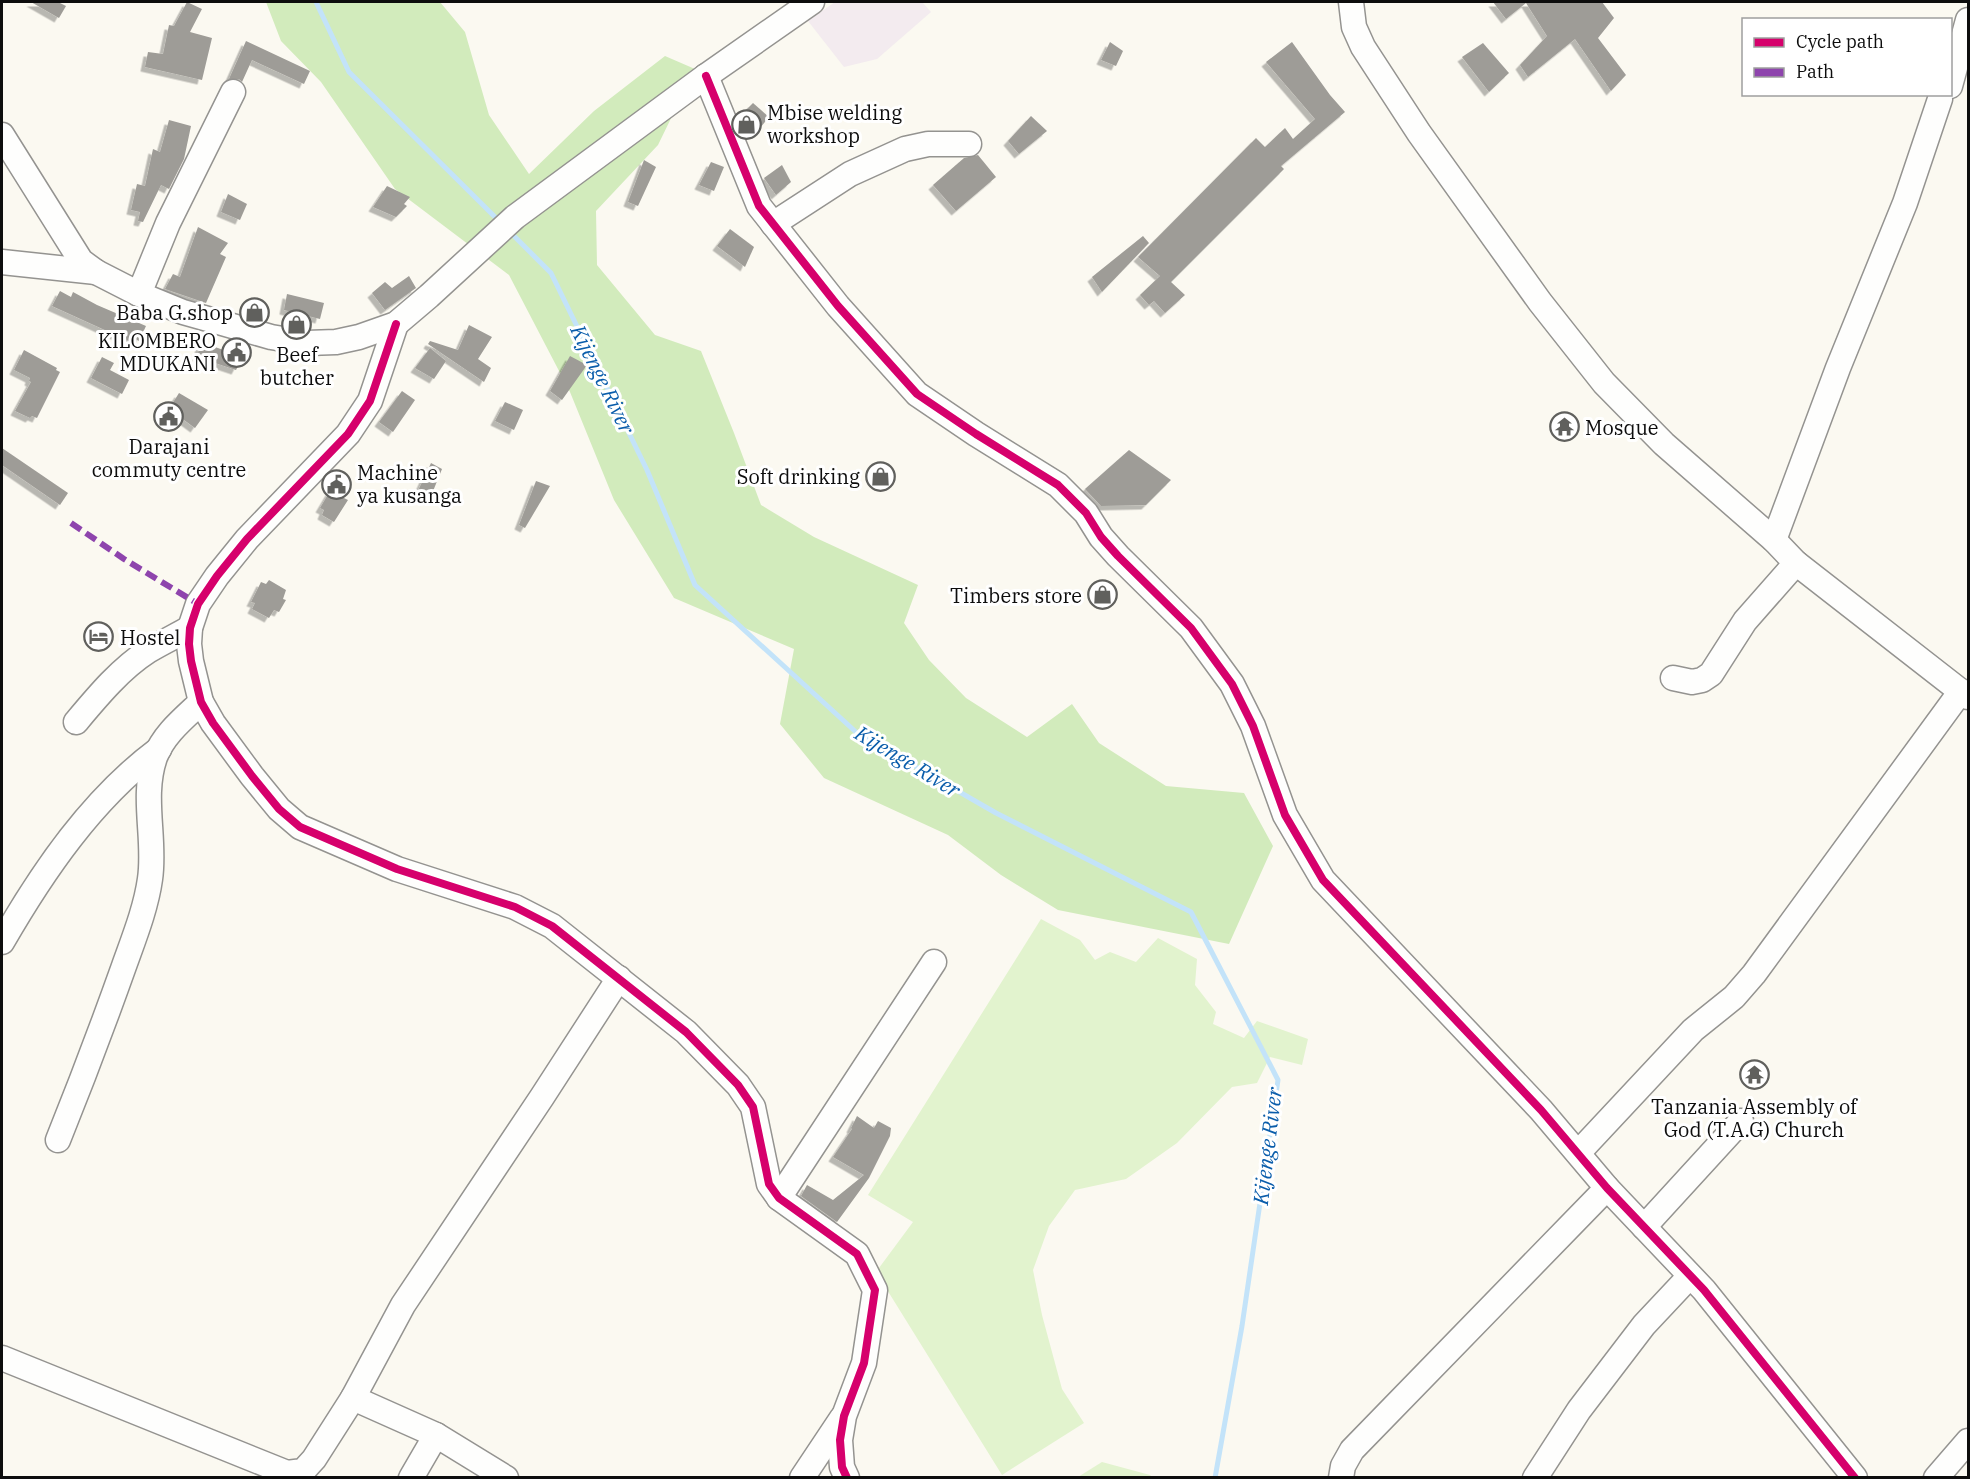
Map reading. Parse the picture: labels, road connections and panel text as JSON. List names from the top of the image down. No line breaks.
{"water":["Kijenge River"],"places":{"shop":["Mbise welding workshop","Baba G.shop","Beef butcher","Soft drinking","Timbers store"],"public building":["KILOMBERO MDUKANI","Darajani commuty centre","Machine ya kusanga"],"temple":["Mosque","Tanzania Assembly of God (T.A.G) Church"],"hotel":["Hostel"]},"legend":["Cycle path","Path"]}
